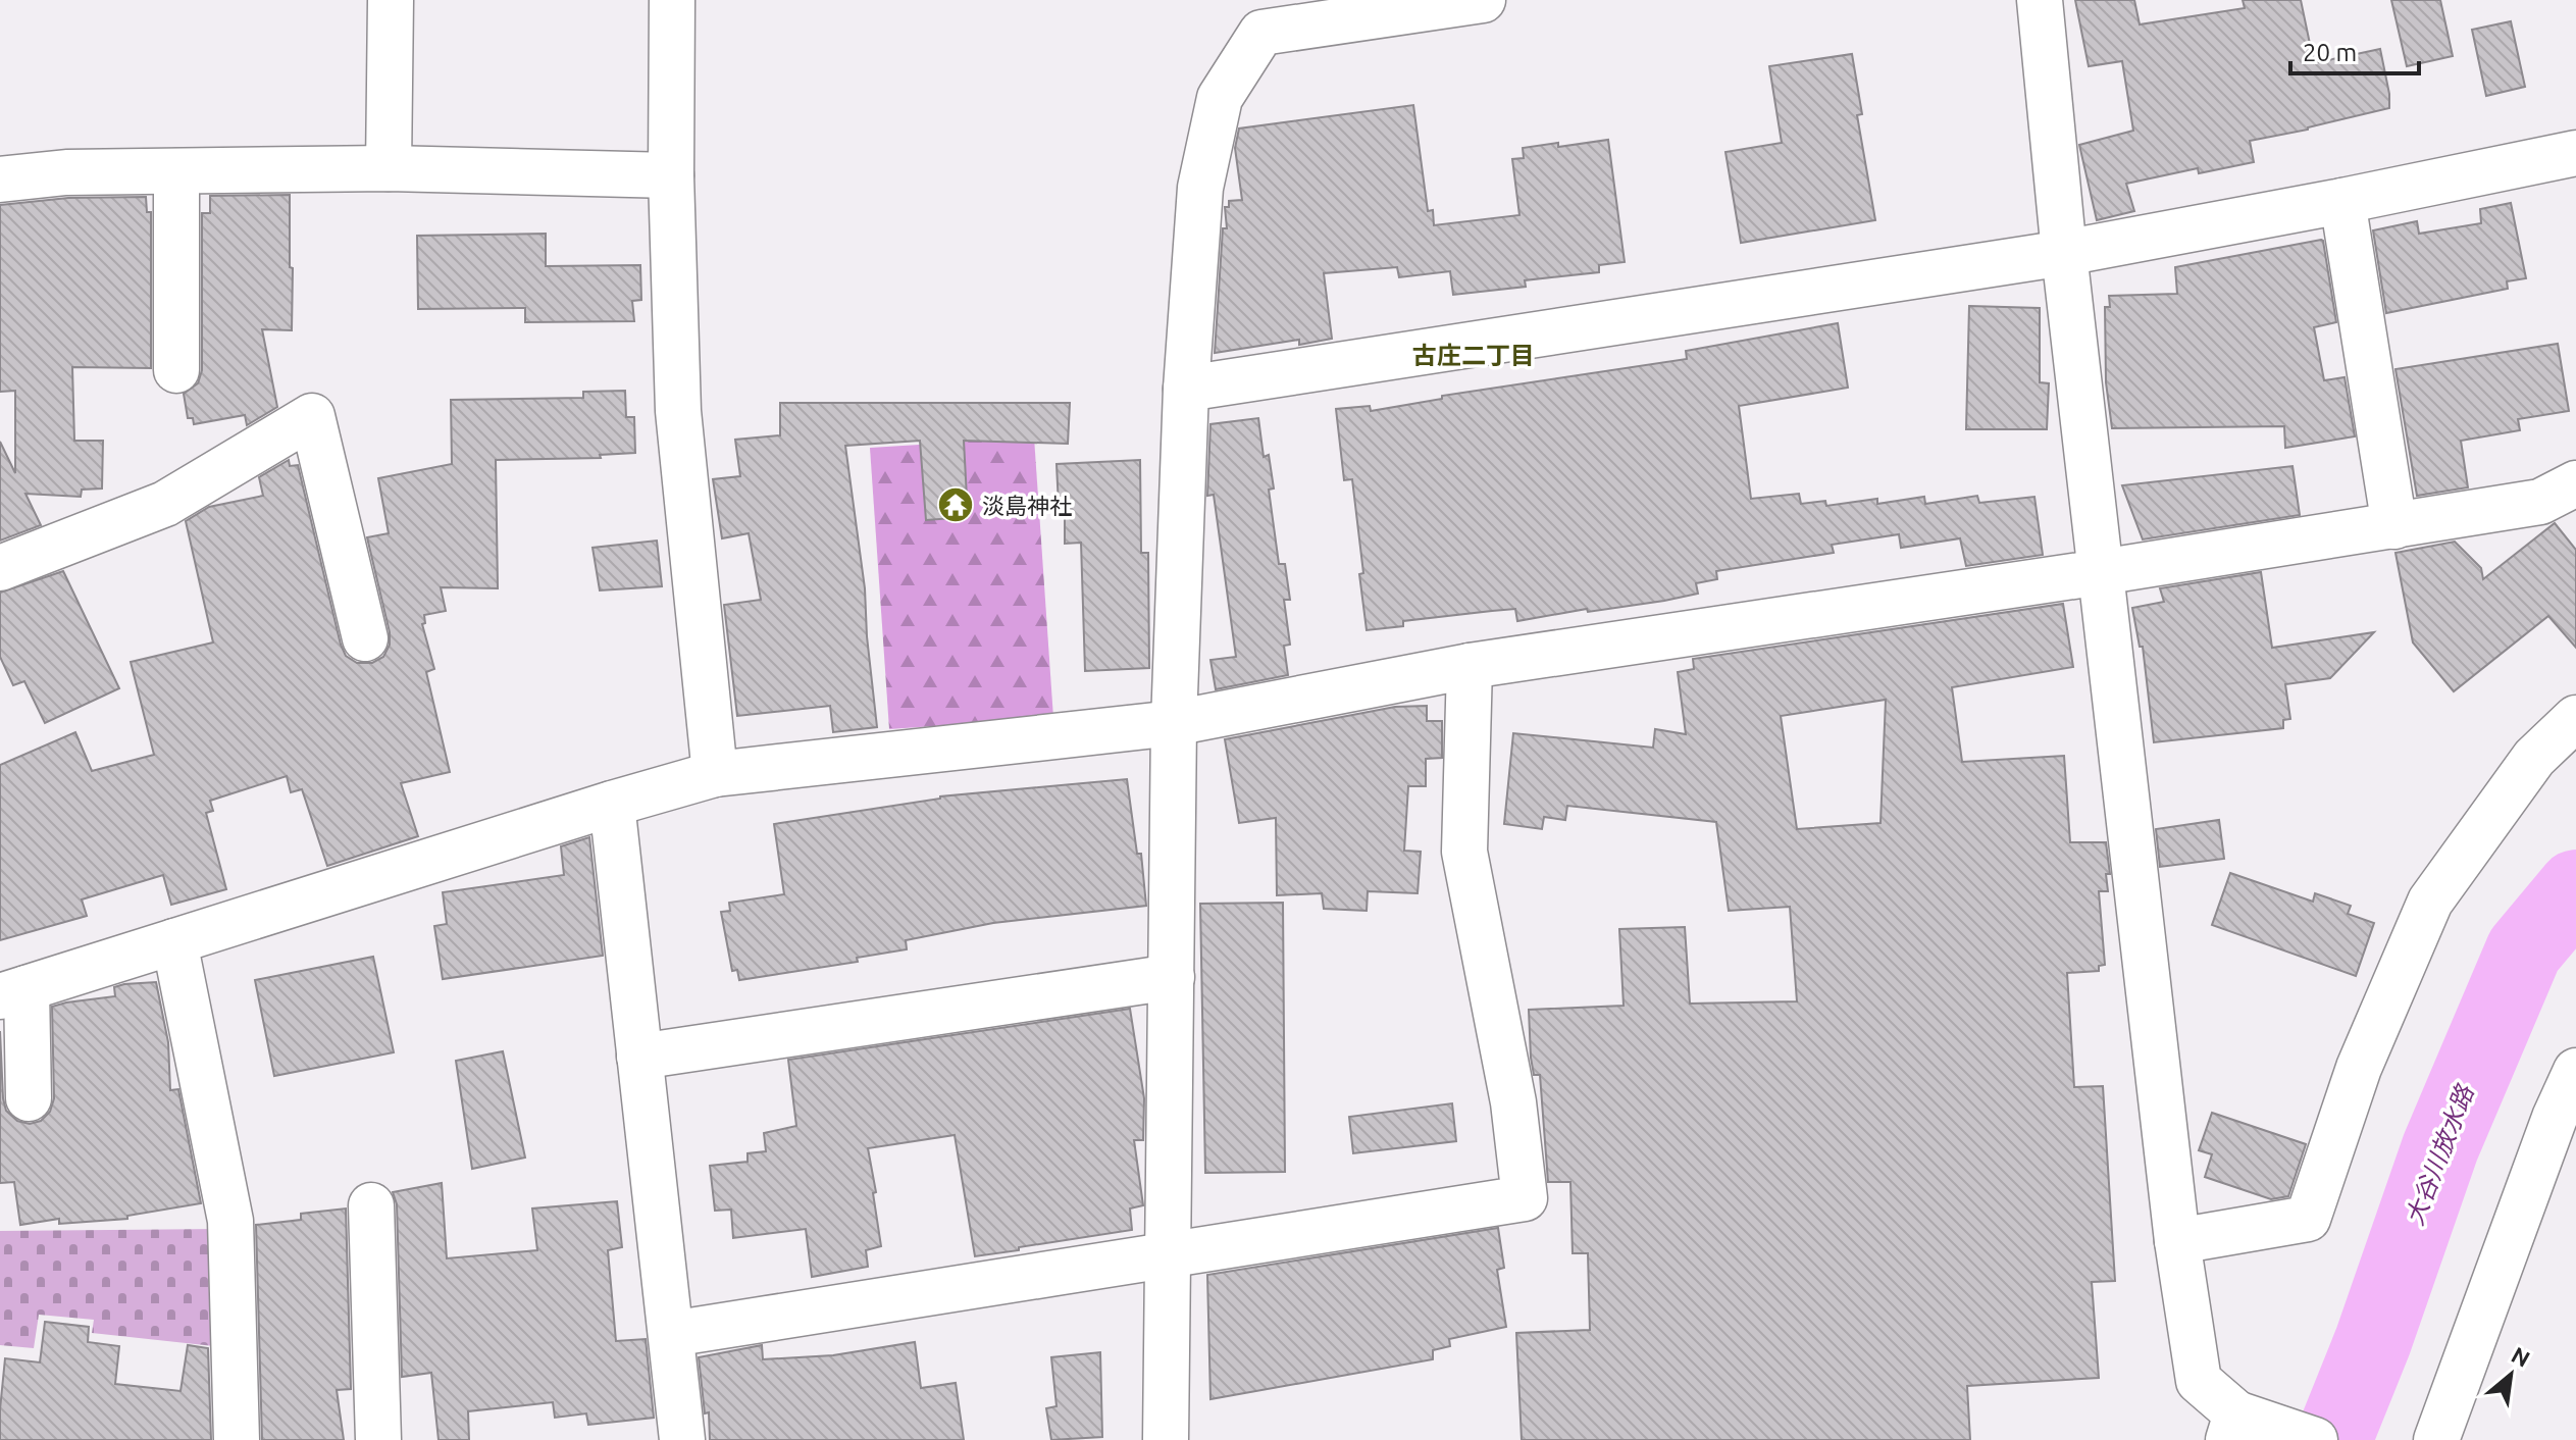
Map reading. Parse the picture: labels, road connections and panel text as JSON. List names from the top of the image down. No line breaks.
{"districts":["古庄二丁目"],"water":["大谷川放水路"],"places":{"temple":["淡島神社"]},"scale_bar":"20 m","north":"top right"}
